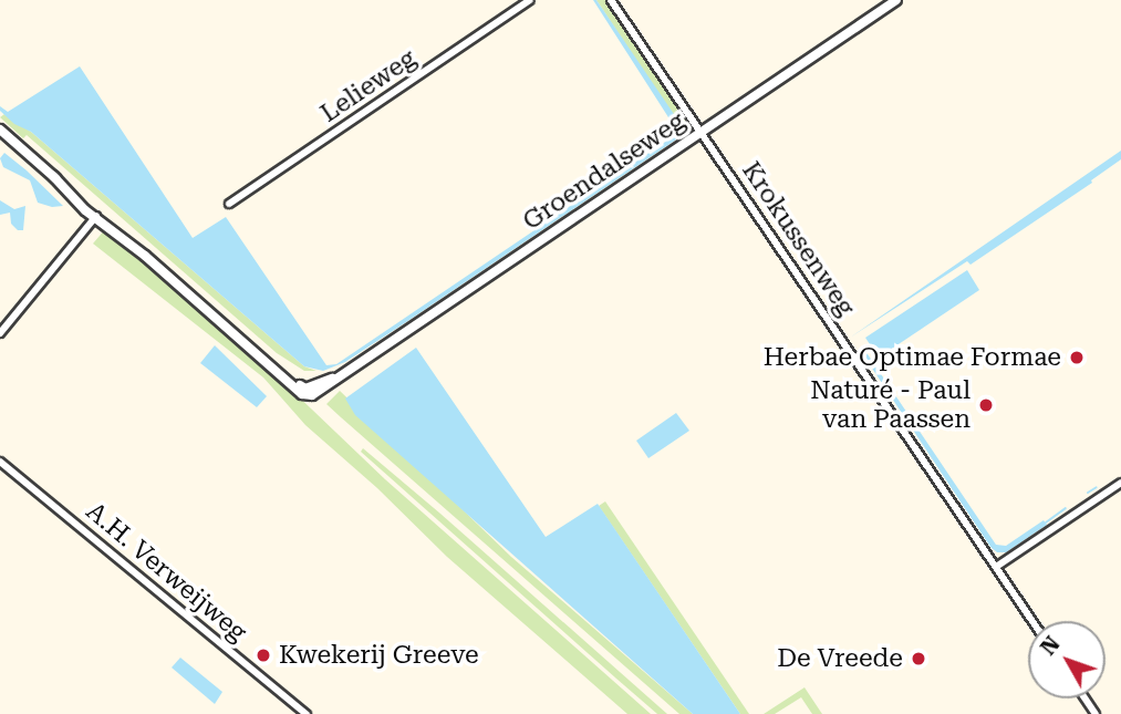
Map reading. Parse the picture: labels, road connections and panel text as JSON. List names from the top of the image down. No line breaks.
{"streets":{"street":["Lelieweg","Groendalseweg","Krokussenweg","A.H. Verweijweg"]},"crossings":[["Groendalseweg","Krokussenweg"]],"places":["Herbae Optimae Formae","Naturé - Paul van Paassen","Kwekerij Greeve","De Vreede"],"north":"top left"}
